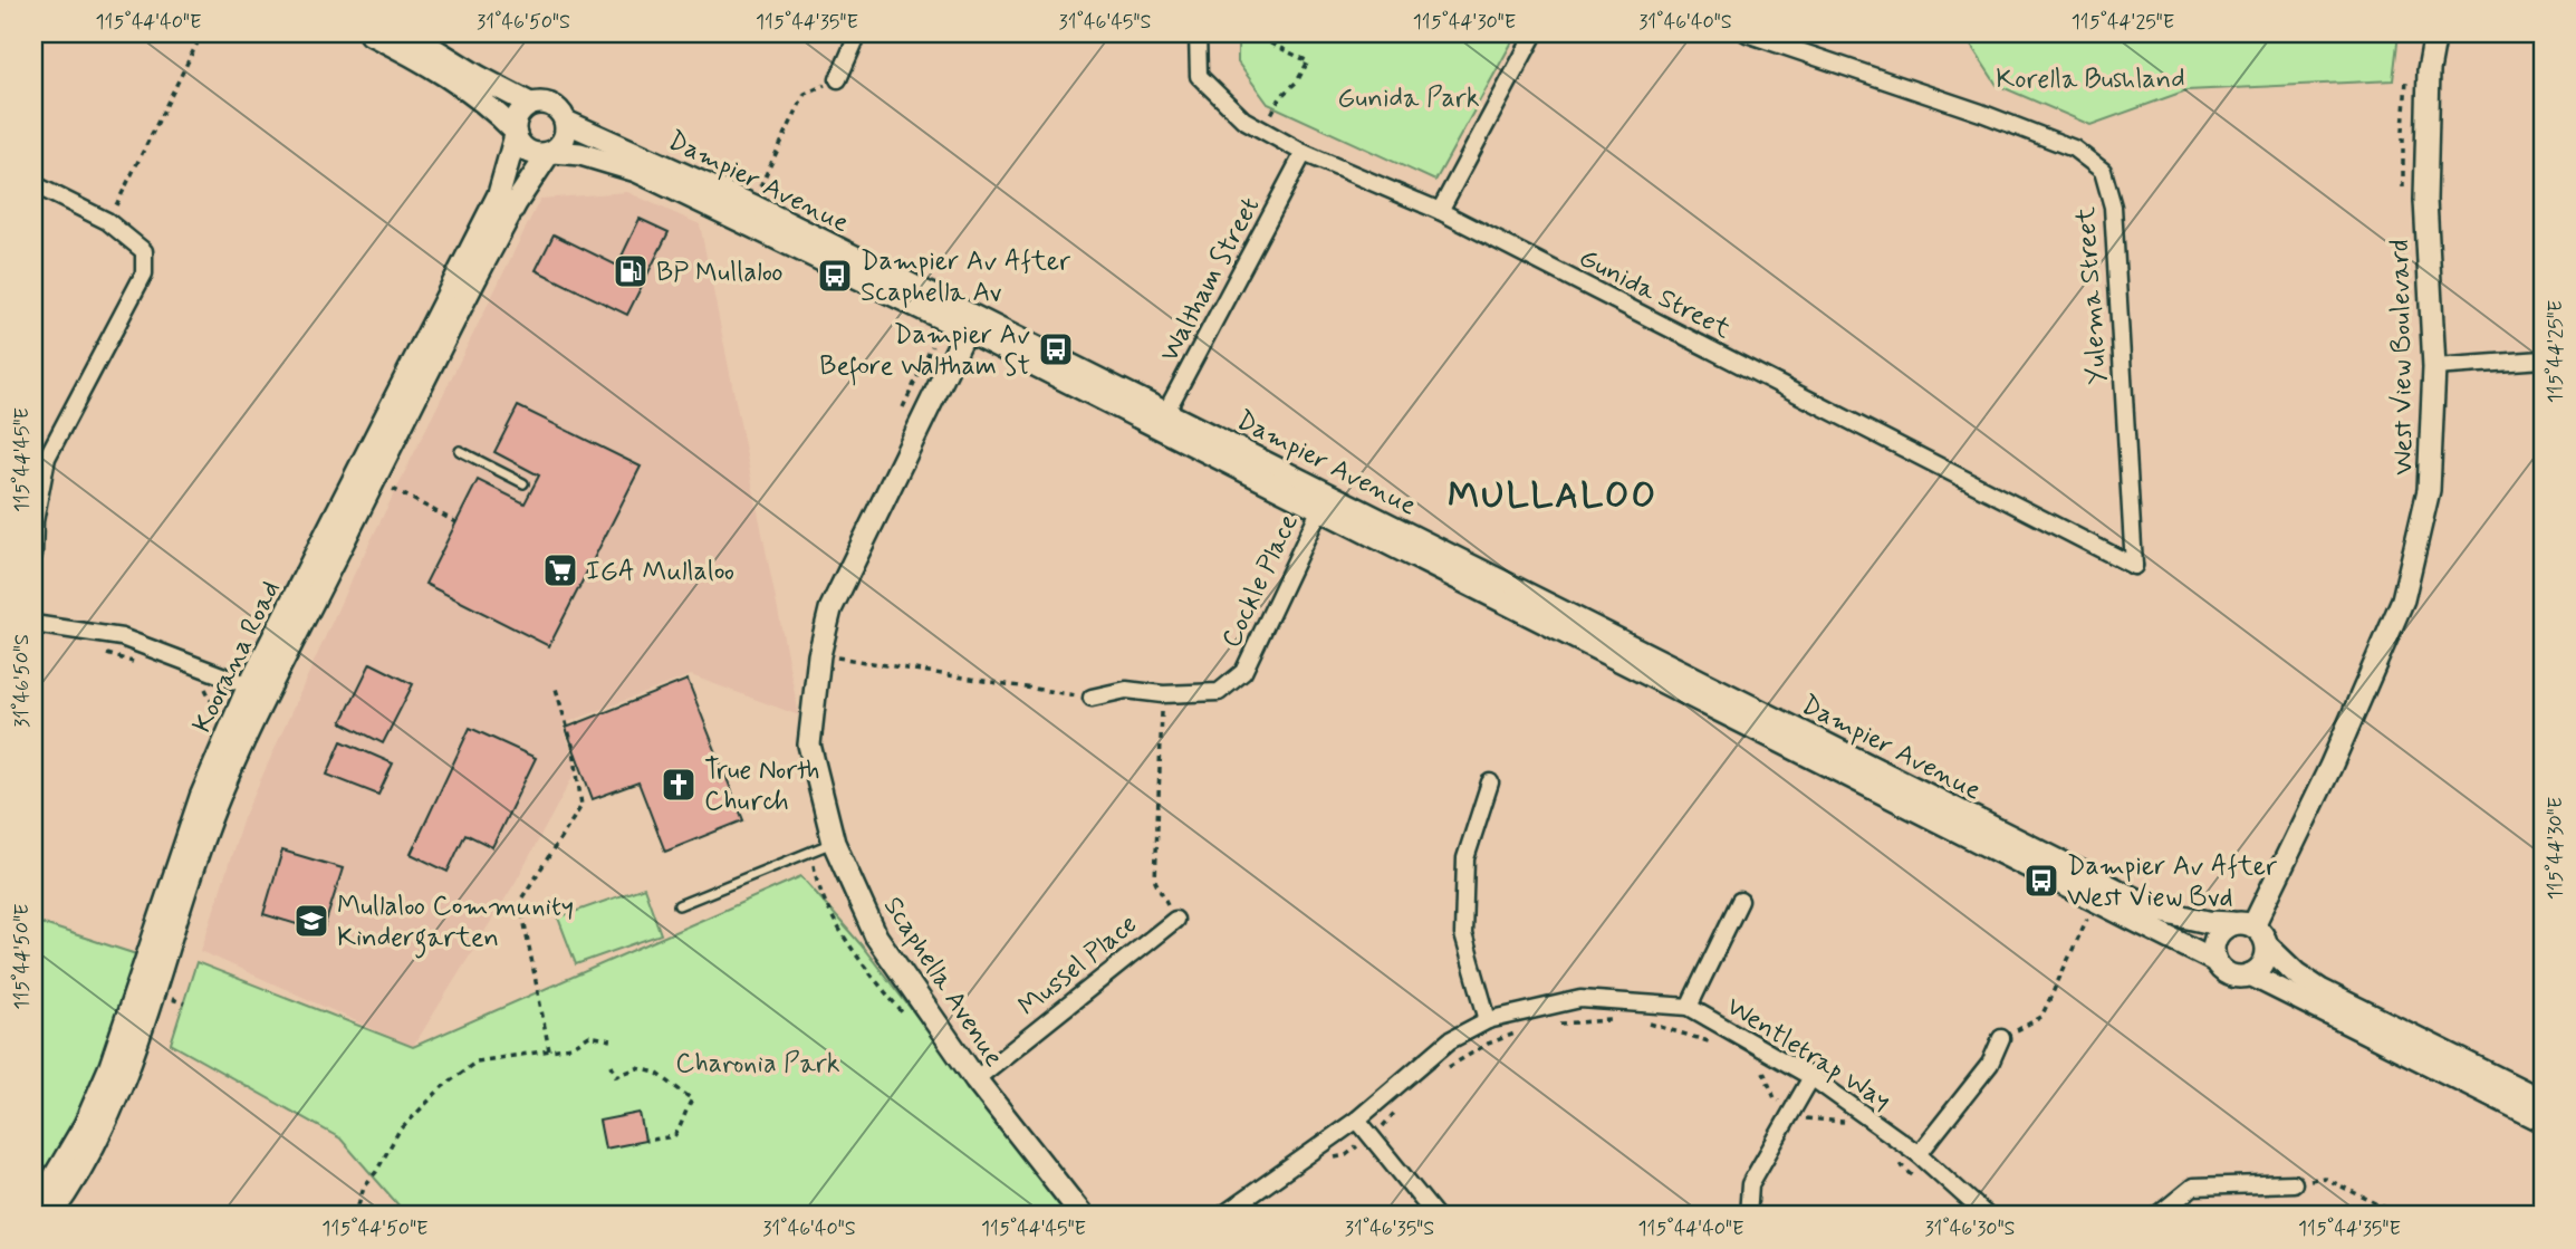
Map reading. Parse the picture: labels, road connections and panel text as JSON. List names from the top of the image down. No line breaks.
{"streets":{"main road":["Dampier Avenue","West View Boulevard","Koorana Road","Scaphella Avenue"],"street":["Waltham Street","Gunida Street","Yulema Street","Cockle Place","Mussel Place","Wentletrap Way"]},"crossings":[["Dampier Avenue","Waltham Street"],["Dampier Avenue","West View Boulevard"],["Dampier Avenue","Cockle Place"],["Dampier Avenue","Koorana Road"],["Dampier Avenue","Scaphella Avenue"],["Waltham Street","Gunida Street"],["Gunida Street","Yulema Street"],["Mussel Place","Scaphella Avenue"]],"districts":["MULLALOO"],"parks":["Korella Bushland","Gunida Park","Charonia Park"],"places":{"fuel station":["BP Mullaloo"],"bus stop":["Dampier Av After Scaphella Av","Dampier Av Before Waltham St","Dampier Av After West View Bvd"],"supermarket":["IGA Mullaloo"],"church":["True North Church"],"school or university":["Mullaloo Community Kindergarten"]},"coordinates":["115°44'40\"E","31°46'50\"S","115°44'35\"E","31°46'45\"S","115°44'30\"E","31°46'40\"S","115°44'25\"E","115°44'45\"E","115°44'50\"E","31°46'35\"S","31°46'30\"S"]}
